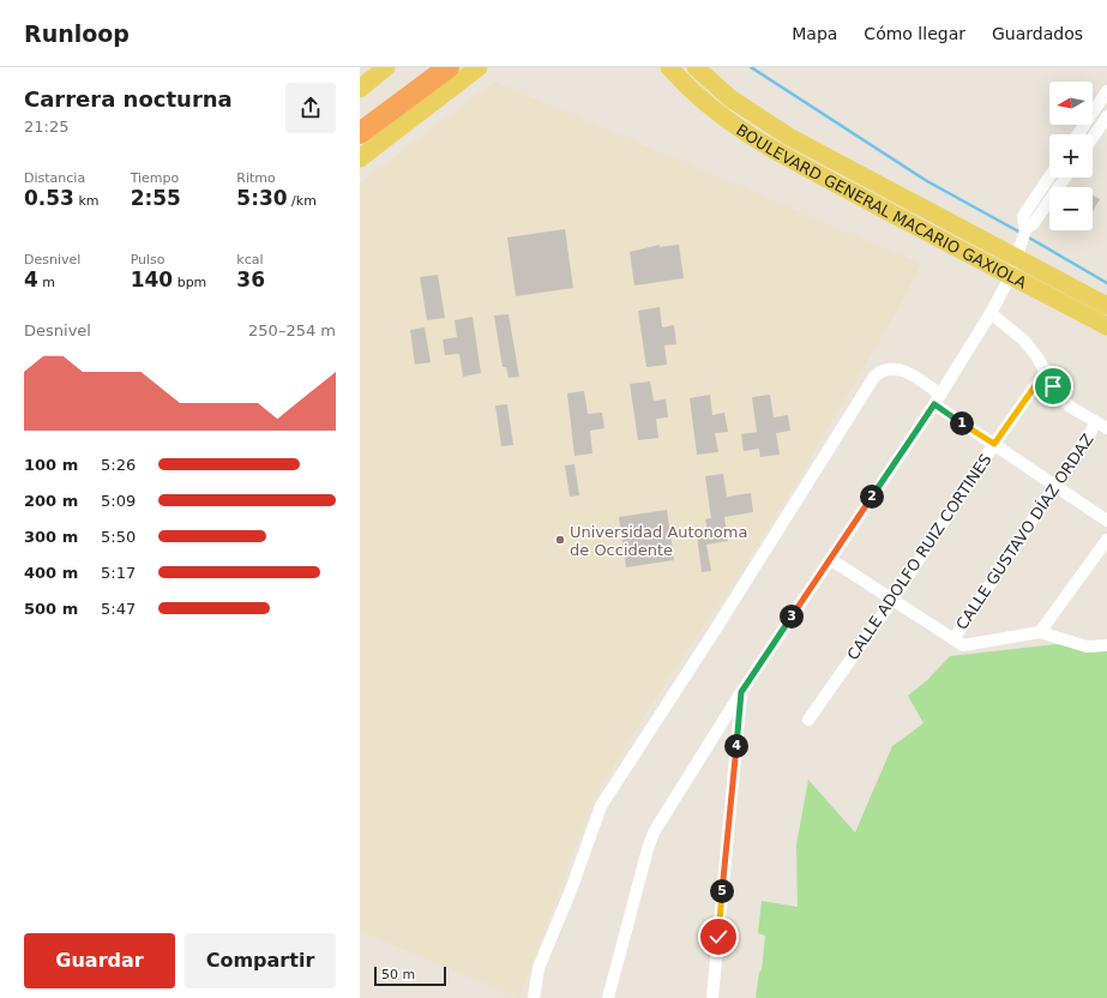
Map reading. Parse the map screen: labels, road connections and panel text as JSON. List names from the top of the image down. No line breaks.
{"streets":{"main road":["BOULEVARD GENERAL MACARIO GAXIOLA"],"street":["CALLE GUSTAVO DÍAZ ORDAZ","CALLE ADOLFO RUIZ CORTINES"]},"places":["Universidad Autonoma de Occidente"],"scale_bar":"50 m","north":"left","page":{"header":"Runloop","nav":["Mapa","Cómo llegar","Guardados"],"heading":["Carrera nocturna","21:25"],"map_buttons":["+","−"],"stats":[["Distancia","0.53 km"],["Tiempo","2:55"],["Ritmo","5:30 /km"],["Desnivel","4 m"],["Pulso","140 bpm"],["kcal","36"]],"chart":["Desnivel","250–254 m"],"pins":["1","2","3","4","5"],"list":[{"name":"100 m","note":"5:26"},{"name":"200 m","note":"5:09"},{"name":"300 m","note":"5:50"},{"name":"400 m","note":"5:17"},{"name":"500 m","note":"5:47"}],"buttons":["Guardar","Compartir"],"scale":"50 m"}}
